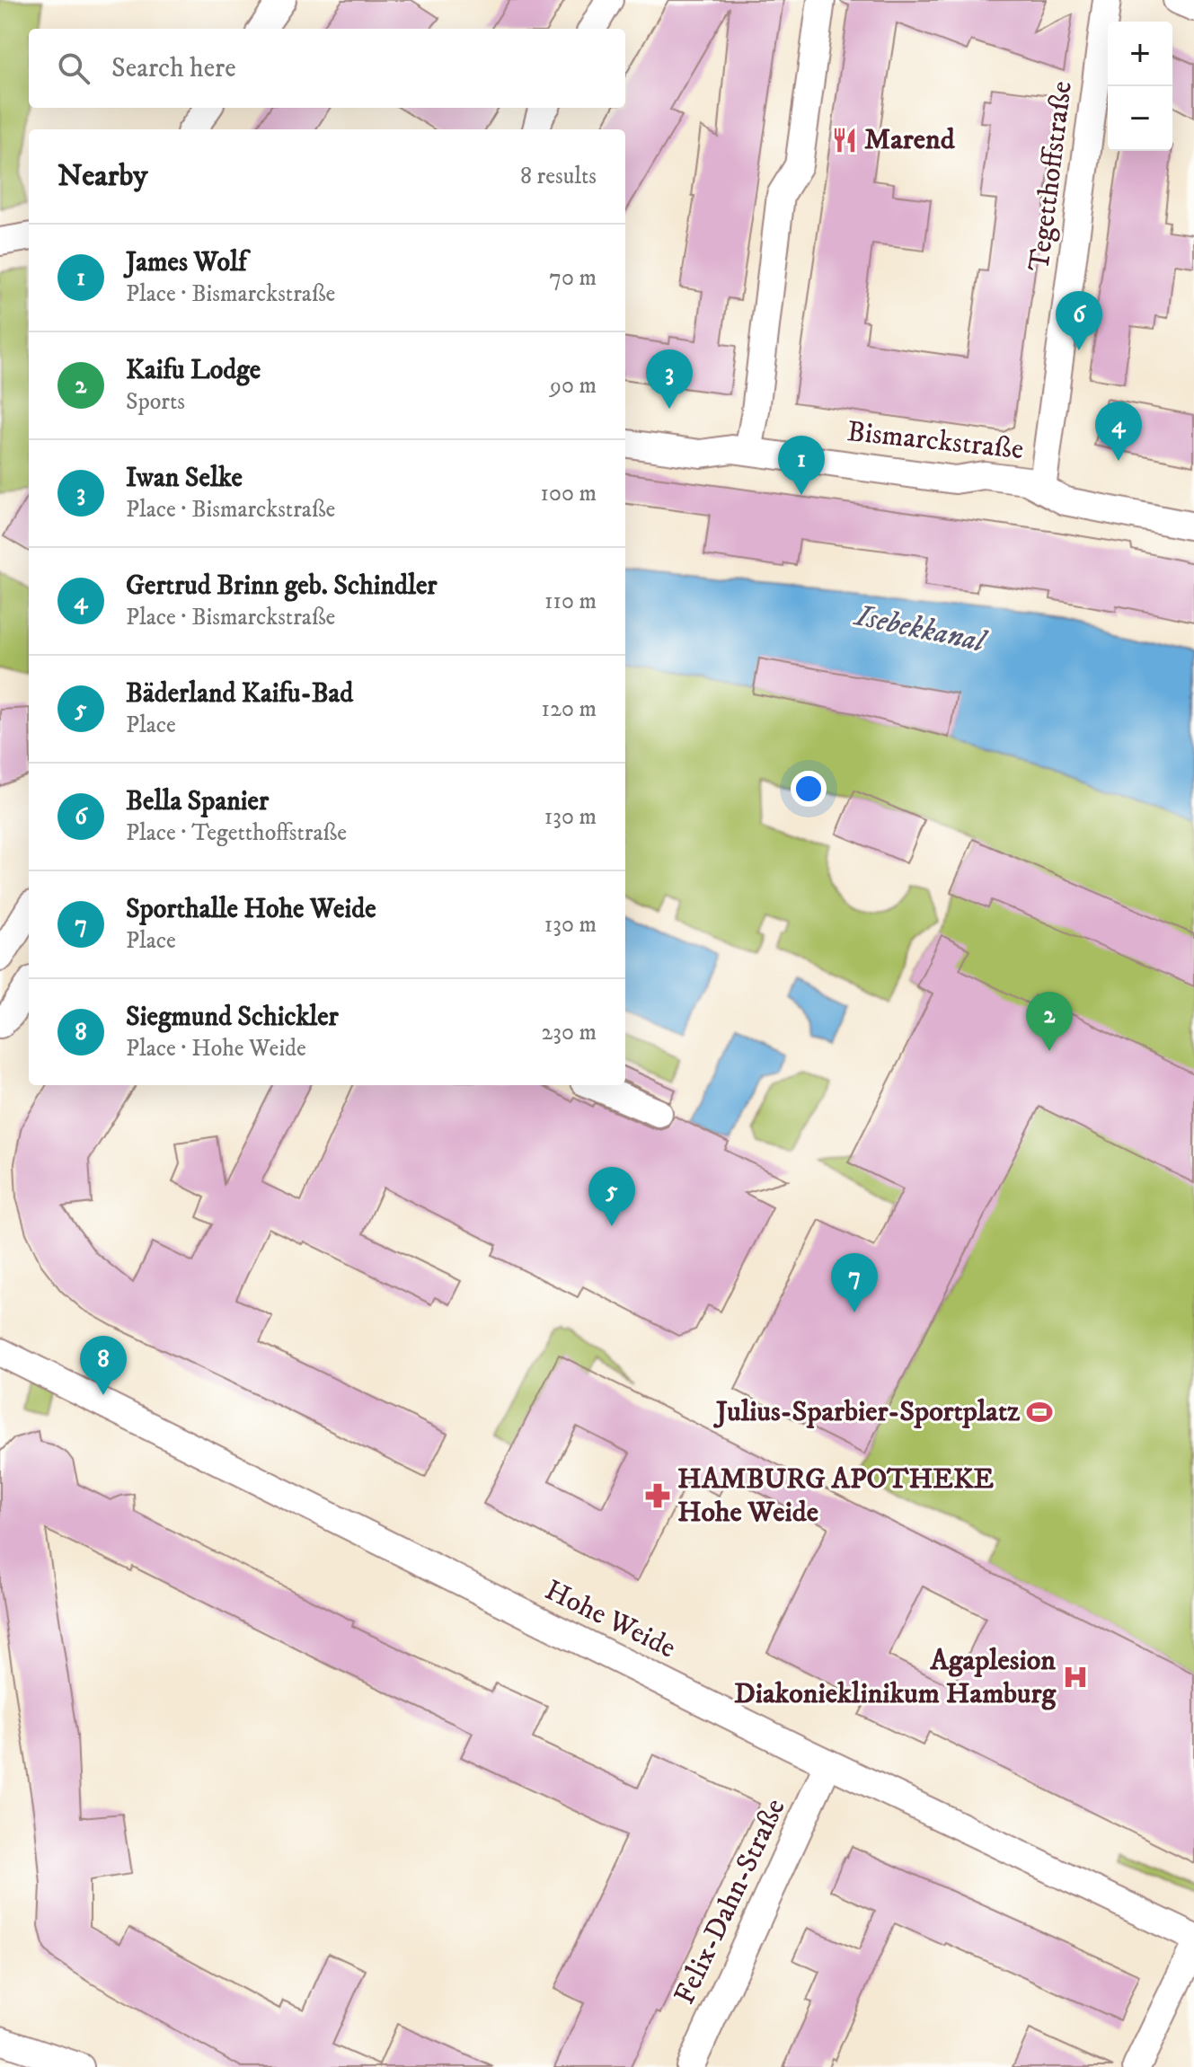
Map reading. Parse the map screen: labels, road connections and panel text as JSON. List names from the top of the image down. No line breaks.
{"streets":{"street":["Tegetthoffstraße","Bismarckstraße","Hohe Weide","Felix-Dahn-Straße"]},"crossings":[["Tegetthoffstraße","Bismarckstraße"],["Hohe Weide","Felix-Dahn-Straße"]],"water":["Isebekkanal"],"places":{"restaurant":["Marend"],"sports":["Julius-Sparbier-Sportplatz"],"pharmacy":["HAMBURG APOTHEKE Hohe Weide"],"hospital":["Agaplesion Diakonieklinikum Hamburg"]},"page":{"map_buttons":["+","−"],"search":"Search here","heading":["Nearby","8 results"],"list":[{"mark":"1","name":"James Wolf","note":"Place · Bismarckstraße","value":"70 m"},{"mark":"2","name":"Kaifu Lodge","note":"Sports","value":"90 m"},{"mark":"3","name":"Iwan Selke","note":"Place · Bismarckstraße","value":"100 m"},{"mark":"4","name":"Gertrud Brinn geb. Schindler","note":"Place · Bismarckstraße","value":"110 m"},{"mark":"5","name":"Bäderland Kaifu-Bad","note":"Place","value":"120 m"},{"mark":"6","name":"Bella Spanier","note":"Place · Tegetthoffstraße","value":"130 m"},{"mark":"7","name":"Sporthalle Hohe Weide","note":"Place","value":"130 m"},{"mark":"8","name":"Siegmund Schickler","note":"Place · Hohe Weide","value":"230 m"}],"pins":["6","3","4","1","2","5","7","8"]}}
